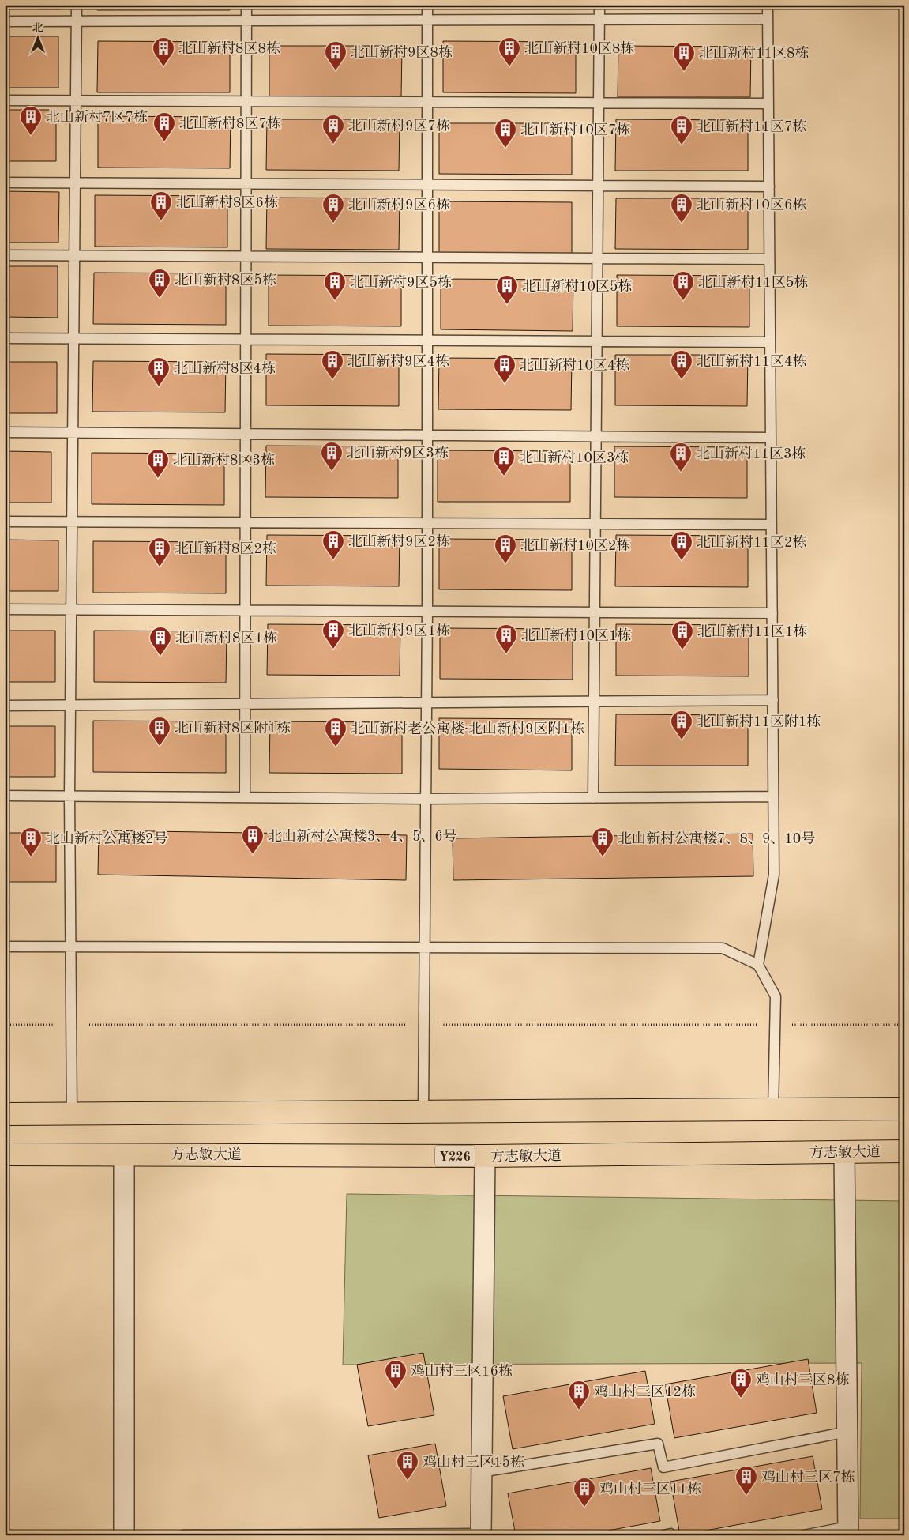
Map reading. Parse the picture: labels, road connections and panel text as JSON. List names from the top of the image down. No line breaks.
{"streets":{"main road":["方志敏大道","Y226"]},"places":{"building":["北山新村8区8栋","北山新村10区8栋","北山新村9区8栋","北山新村11区8栋","北山新村7区7栋","北山新村8区7栋","北山新村9区7栋","北山新村11区7栋","北山新村10区7栋","北山新村8区6栋","北山新村9区6栋","北山新村10区6栋","北山新村8区5栋","北山新村9区5栋","北山新村11区5栋","北山新村10区5栋","北山新村9区4栋","北山新村11区4栋","北山新村10区4栋","北山新村8区4栋","北山新村9区3栋","北山新村11区3栋","北山新村10区3栋","北山新村8区3栋","北山新村9区2栋","北山新村11区2栋","北山新村10区2栋","北山新村8区2栋","北山新村9区1栋","北山新村11区1栋","北山新村10区1栋","北山新村8区1栋","北山新村11区附1栋","北山新村8区附1栋","北山新村老公寓楼·北山新村9区附1栋","北山新村公寓楼3、4、5、6号","北山新村公寓楼2号","北山新村公寓楼7、8、9、10号","鸡山村三区16栋","鸡山村三区8栋","鸡山村三区12栋","鸡山村三区15栋","鸡山村三区7栋","鸡山村三区11栋"]},"north":"top"}
